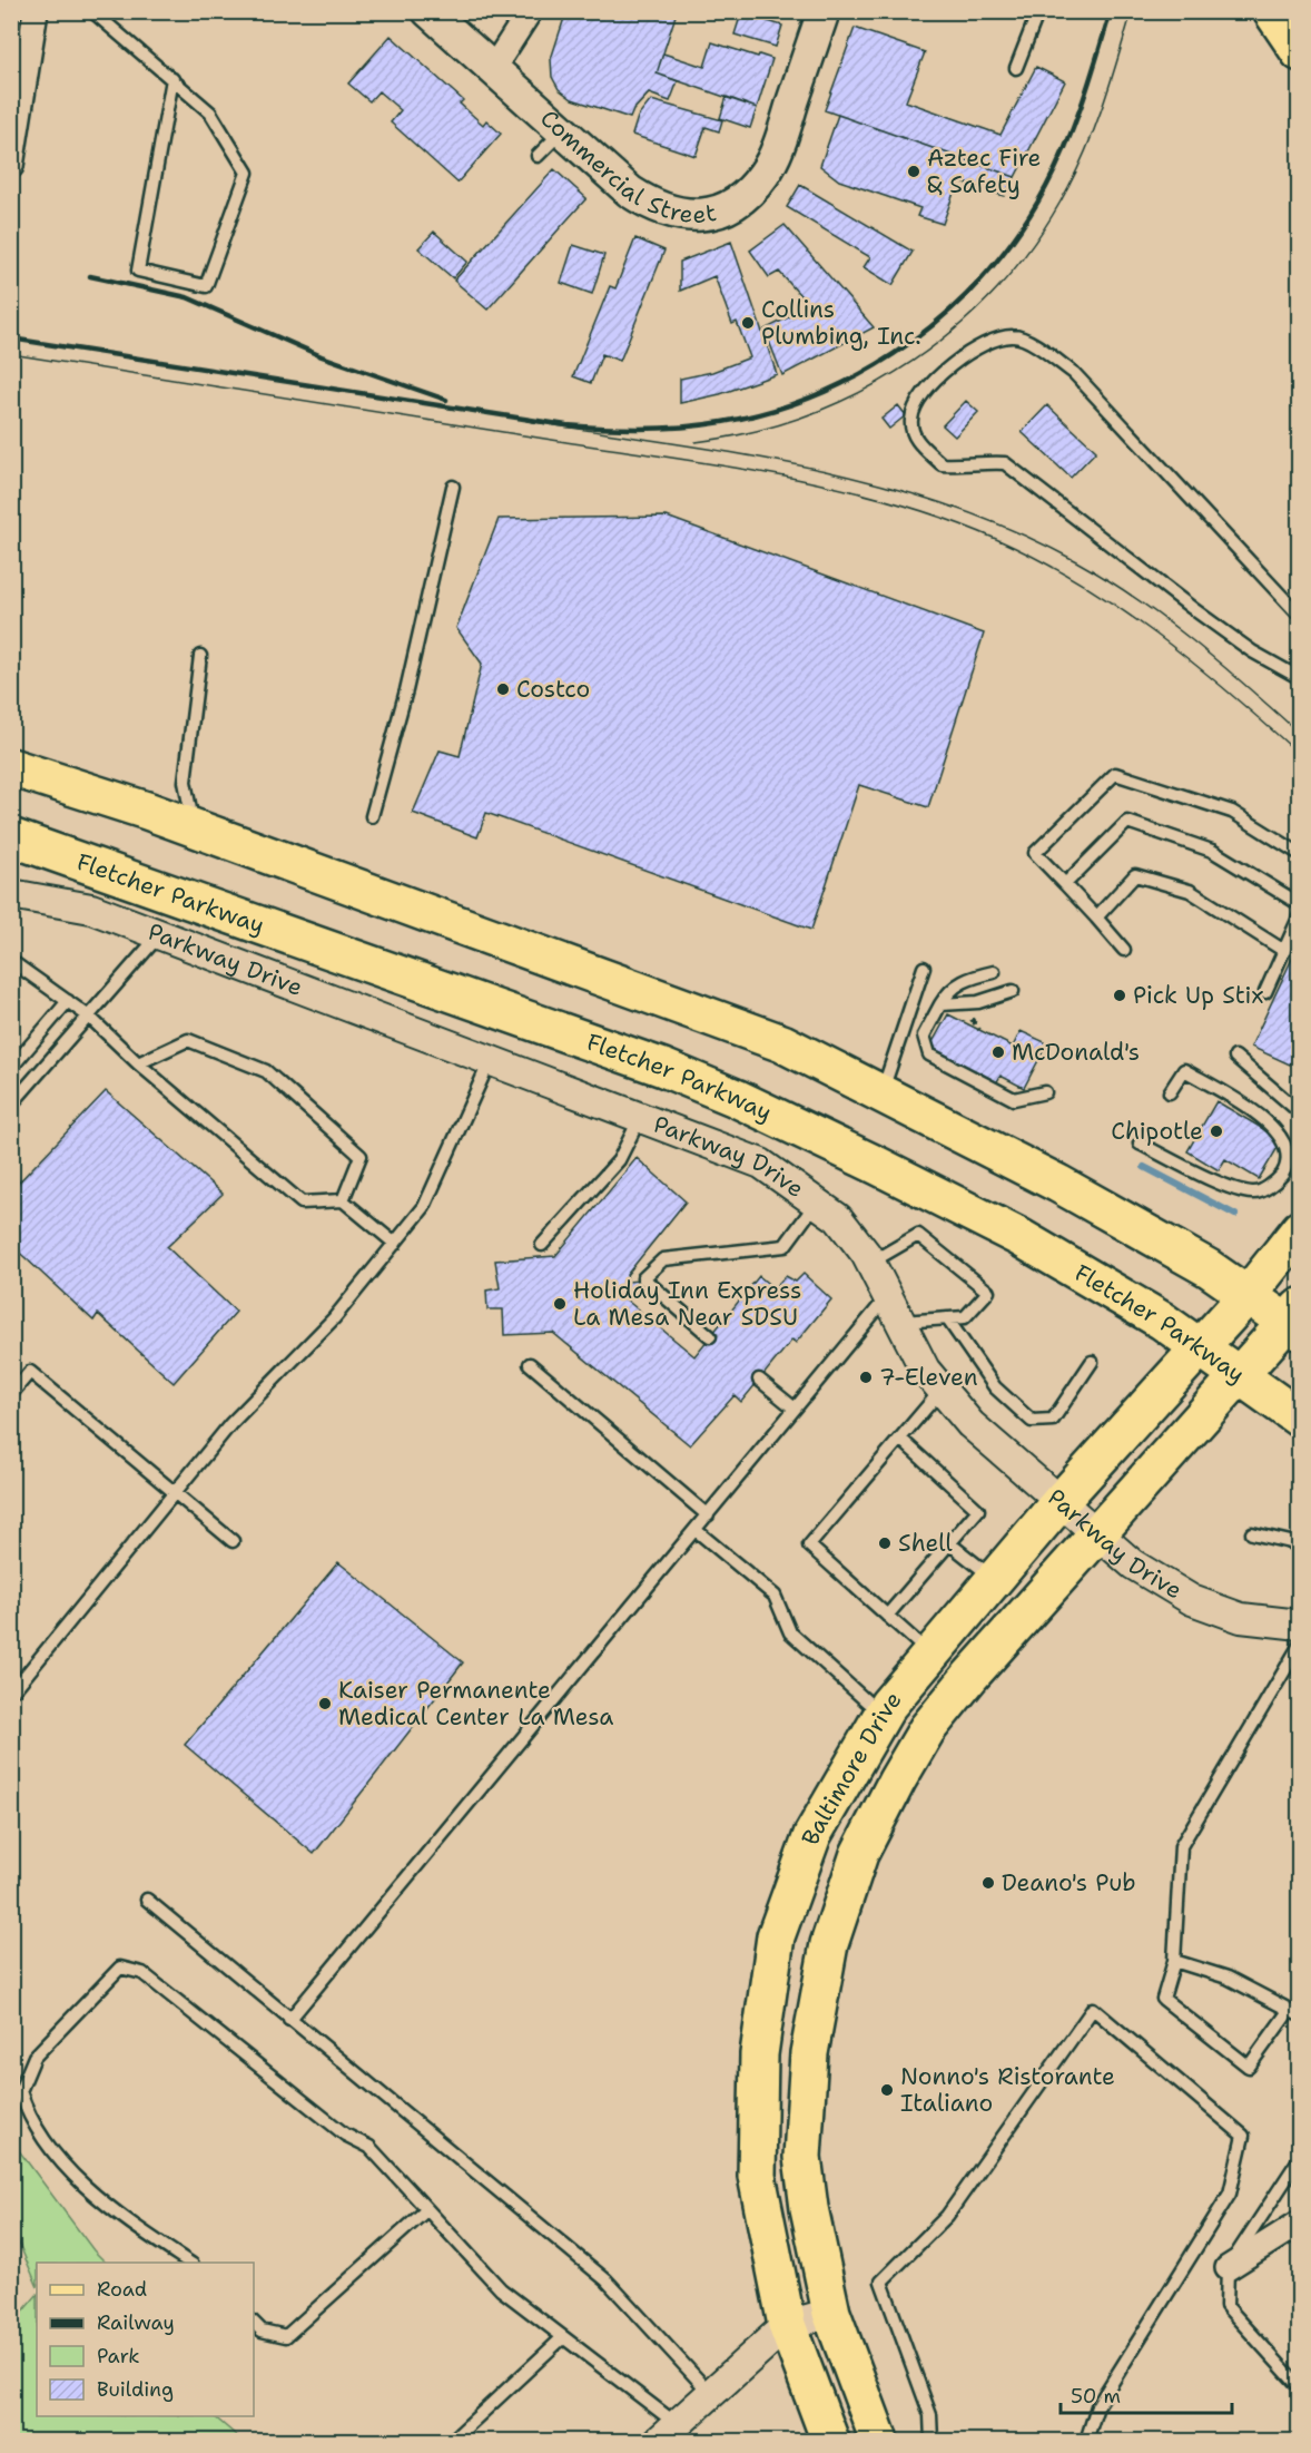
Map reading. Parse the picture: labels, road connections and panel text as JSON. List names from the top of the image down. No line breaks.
{"streets":{"main road":["Commercial Street","Fletcher Parkway","Baltimore Drive"],"street":["Parkway Drive"]},"crossings":[["Fletcher Parkway","Baltimore Drive"],["Parkway Drive","Baltimore Drive"]],"places":["Aztec Fire & Safety","Collins Plumbing, Inc.","Costco","Pick Up Stix","McDonald's","Chipotle","Holiday Inn Express La Mesa Near SDSU","7-Eleven","Shell","Kaiser Permanente Medical Center La Mesa","Deano's Pub","Nonno's Ristorante Italiano"],"legend":["Road","Railway","Park","Building"],"scale_bar":"50 m"}
